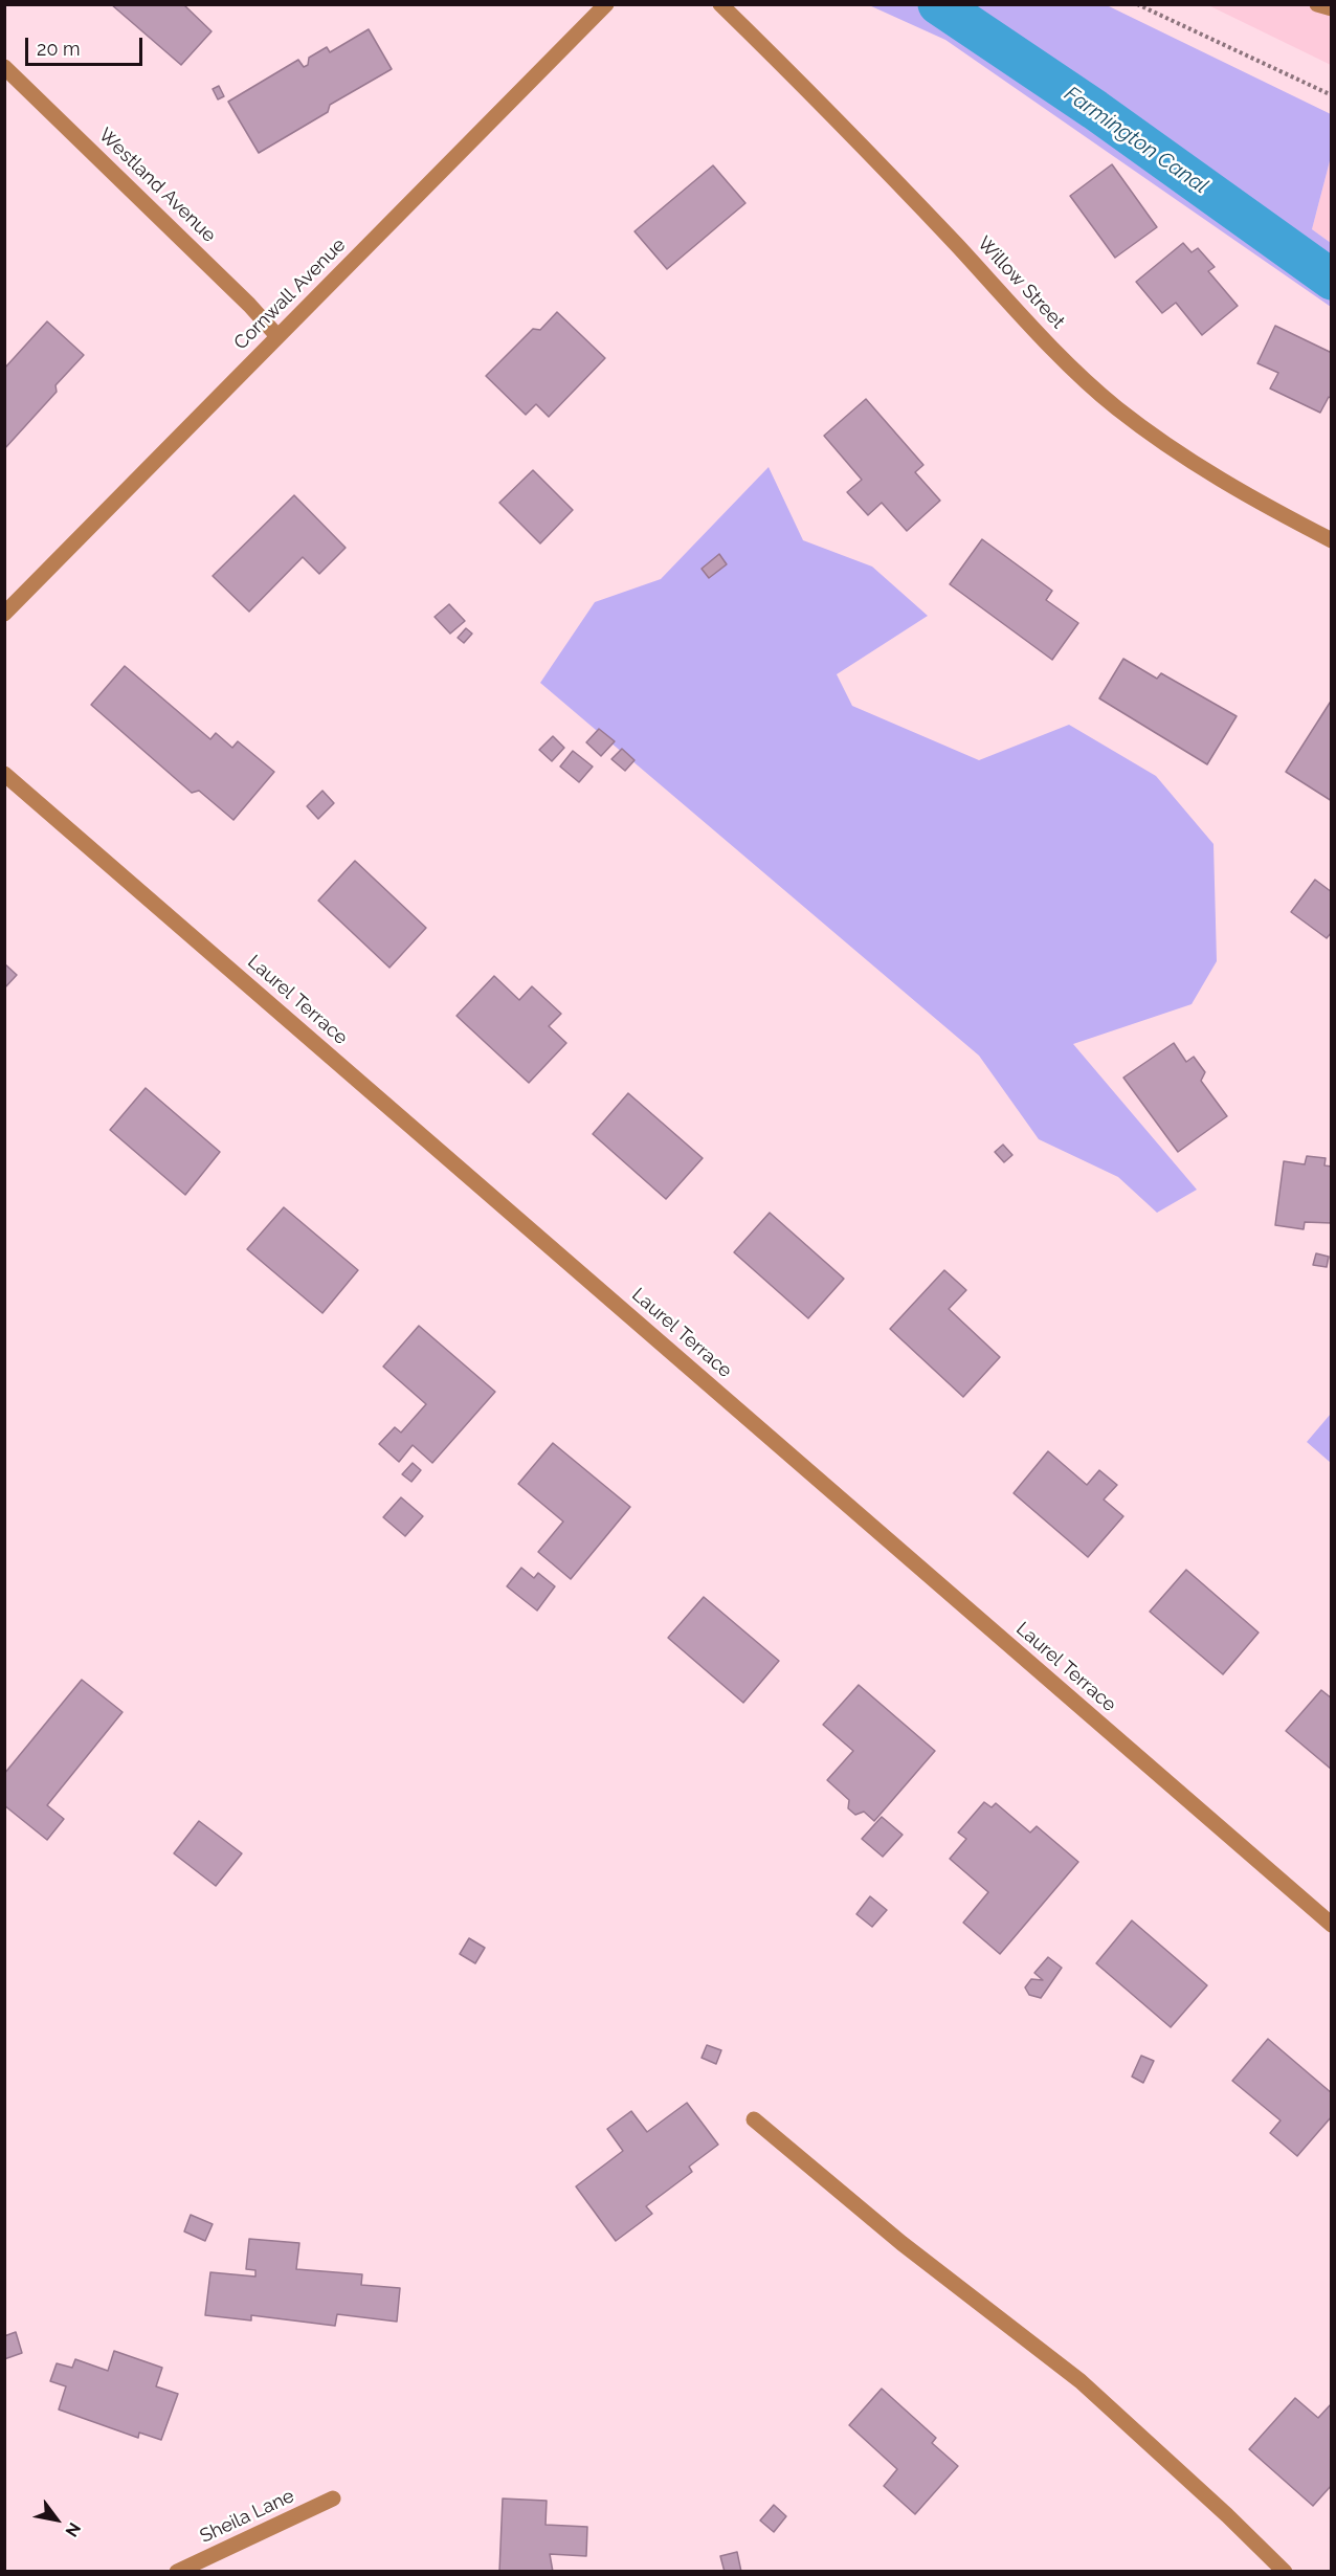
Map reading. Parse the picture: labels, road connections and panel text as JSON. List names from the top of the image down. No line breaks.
{"streets":{"street":["Westland Avenue","Willow Street","Cornwall Avenue","Laurel Terrace","Sheila Lane"]},"crossings":[["Westland Avenue","Cornwall Avenue"]],"water":["Farmington Canal"],"scale_bar":"20 m","north":"bottom right"}
